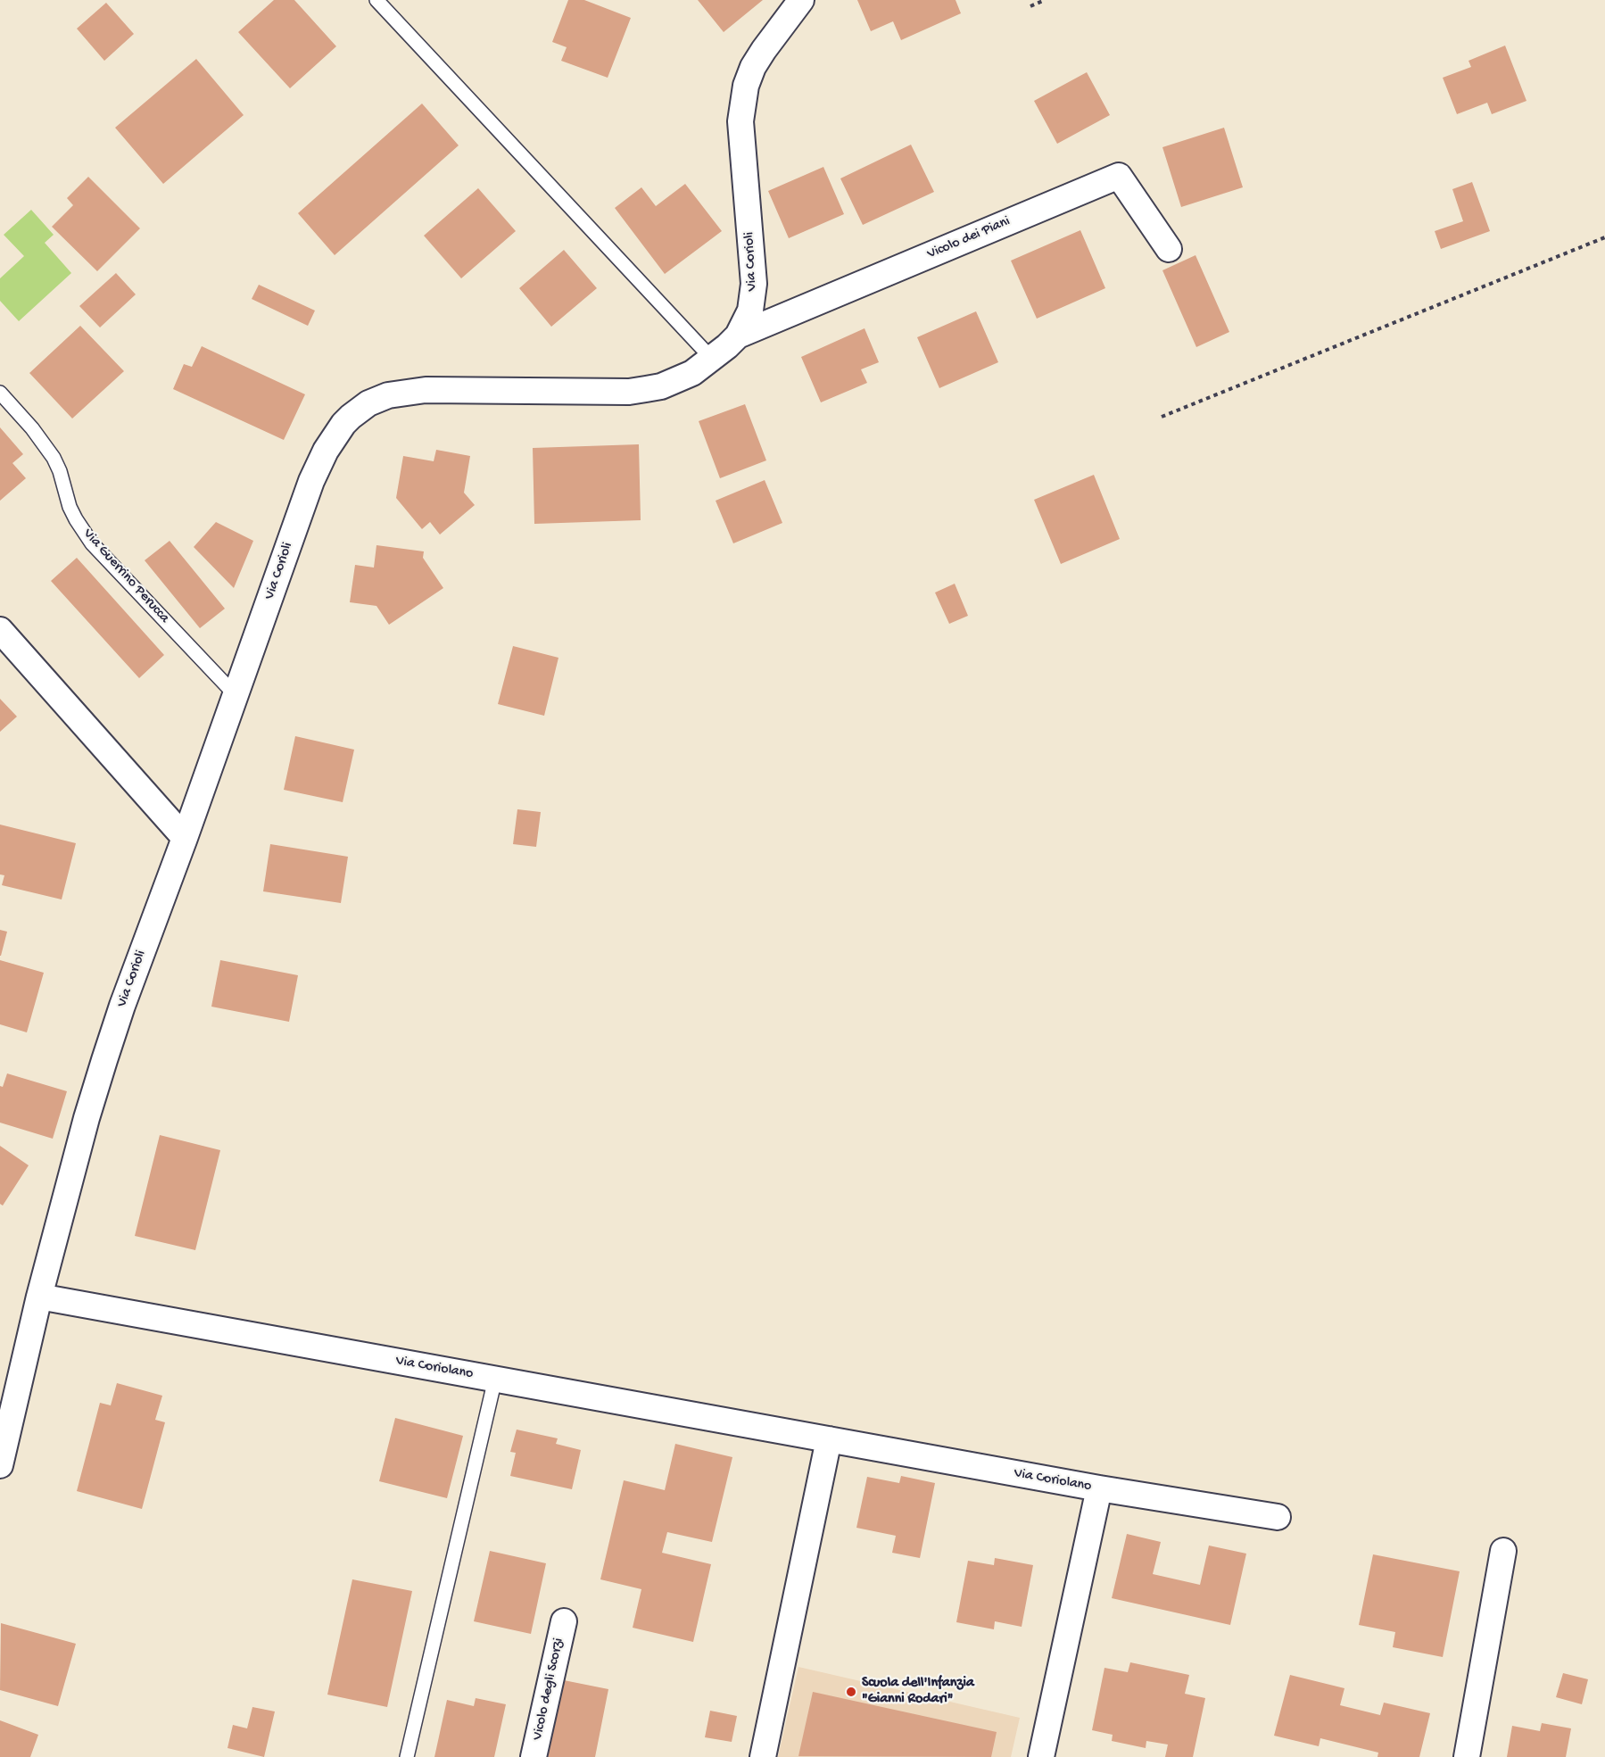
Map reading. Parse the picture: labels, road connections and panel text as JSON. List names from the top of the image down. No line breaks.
{"streets":{"street":["Vicolo dei Piani","Via Corioli","Via Coriolano","Vicolo degli Scorzi"],"lane":["Via Guerrino Perucca"]},"crossings":[["Vicolo dei Piani","Via Corioli"],["Via Corioli","Via Guerrino Perucca"],["Via Corioli","Via Coriolano"]],"places":["Scuola dell'Infanzia \"Gianni Rodari\""]}
